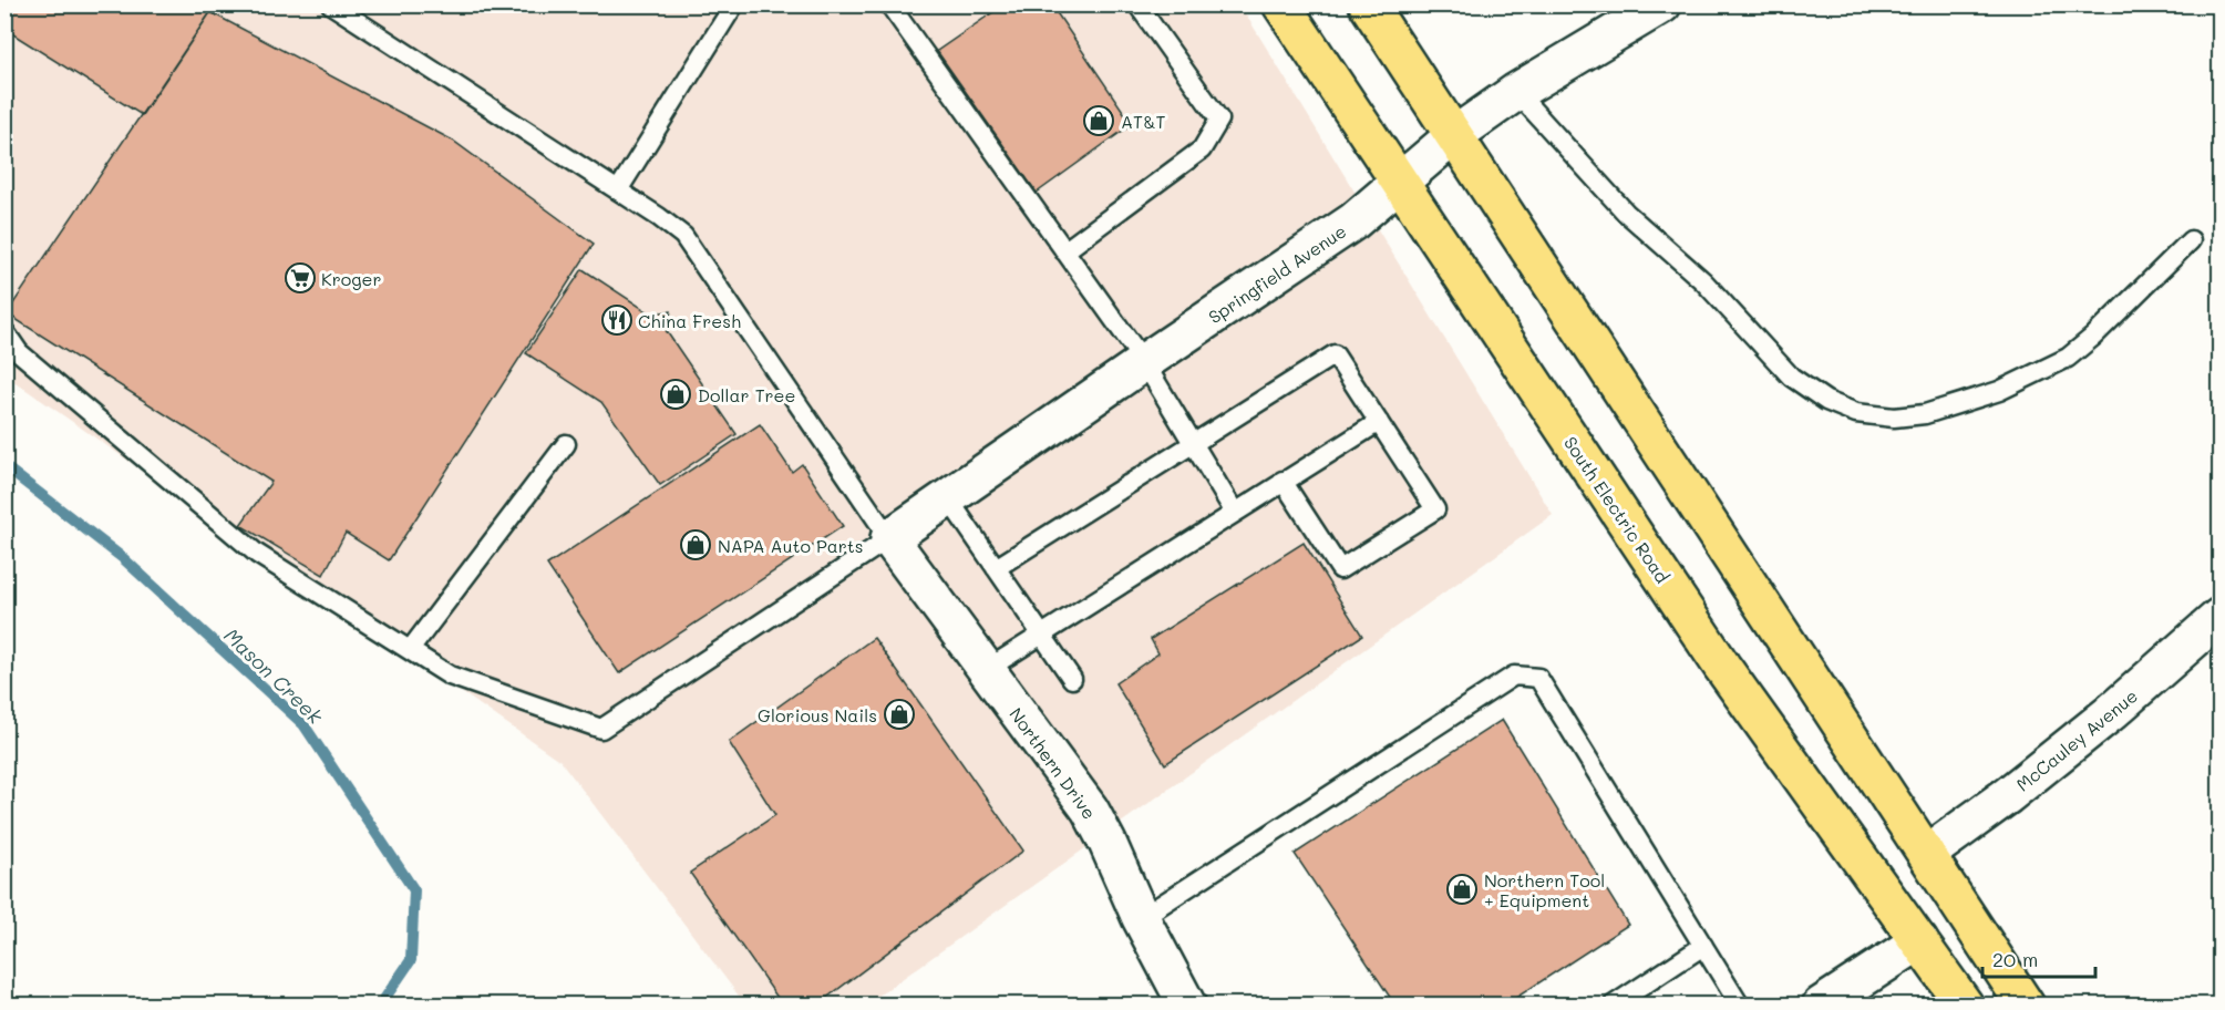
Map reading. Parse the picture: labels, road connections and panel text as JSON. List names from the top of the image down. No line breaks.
{"streets":{"main road":["South Electric Road"],"street":["Springfield Avenue","McCauley Avenue","Northern Drive"]},"crossings":[["Springfield Avenue","South Electric Road"],["Springfield Avenue","Northern Drive"]],"water":["Mason Creek"],"places":{"shop":["AT&T","Dollar Tree","NAPA Auto Parts","Glorious Nails","Northern Tool + Equipment"],"supermarket":["Kroger"],"restaurant":["China Fresh"]},"scale_bar":"20 m"}
